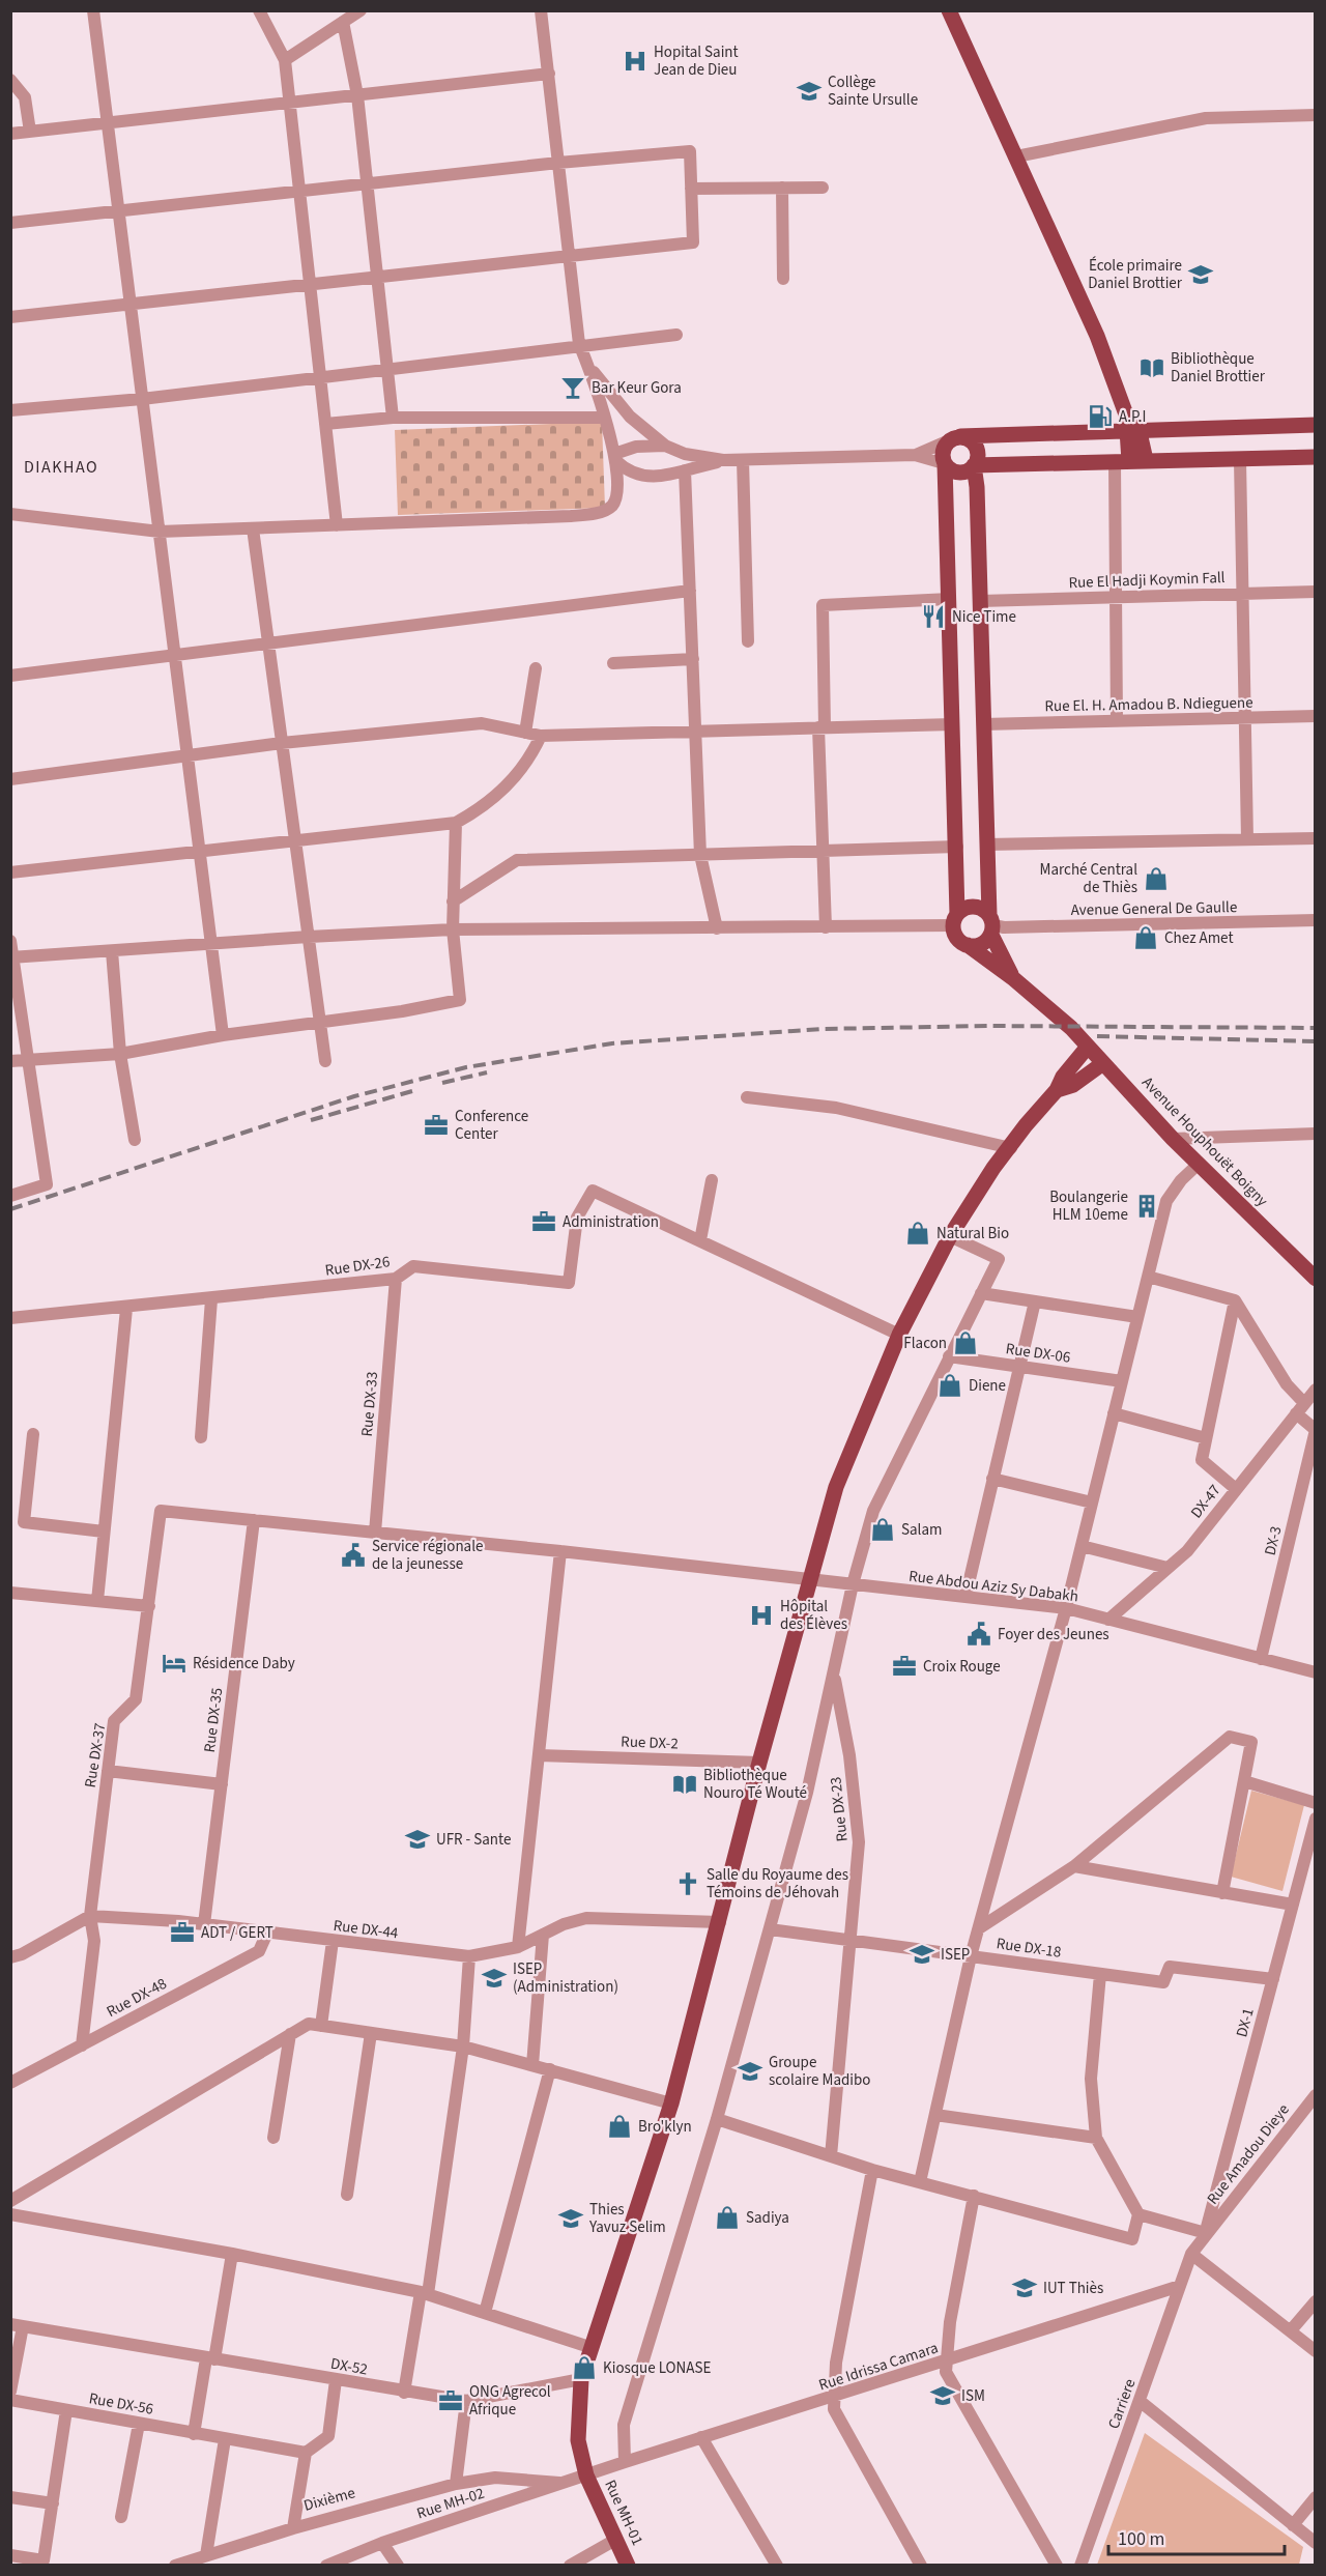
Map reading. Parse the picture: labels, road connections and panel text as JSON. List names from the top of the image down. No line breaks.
{"streets":{"main road":["Avenue Houphouët Boigny","Rue MH-01"],"street":["Rue El Hadji Koymin Fall","Rue El. H. Amadou B. Ndieguene","Avenue General De Gaulle","Rue DX-26","Rue DX-06","Rue DX-33","DX-47","DX-3","Rue Abdou Aziz Sy Dabakh","Rue DX-35","Rue DX-2","Rue DX-37","Rue DX-23","Rue DX-44","Rue DX-18","Rue DX-48","DX-1","Rue Amadou Dieye","DX-52","Rue Idrissa Camara","Rue DX-56","Carriere","Dixième","Rue MH-02"]},"crossings":[["Avenue General De Gaulle","Avenue Houphouët Boigny"],["Rue DX-26","Rue DX-33"],["Rue DX-33","Rue Abdou Aziz Sy Dabakh"],["DX-47","DX-3"],["DX-47","Rue Abdou Aziz Sy Dabakh"],["DX-3","Rue Abdou Aziz Sy Dabakh"],["Rue Abdou Aziz Sy Dabakh","Rue DX-35"],["Rue Abdou Aziz Sy Dabakh","Rue DX-37"],["Rue DX-35","Rue DX-37"],["Rue DX-35","Rue DX-44"],["Rue DX-37","Rue DX-44"],["Rue DX-37","Rue DX-48"],["Rue DX-23","Rue DX-18"],["Rue DX-44","Rue DX-48"],["Rue DX-18","DX-1"],["DX-1","Rue Amadou Dieye"],["Rue Amadou Dieye","Carriere"],["Rue Idrissa Camara","Carriere"],["Rue Idrissa Camara","Rue MH-02"],["Rue Idrissa Camara","Rue MH-01"],["Dixième","Rue MH-02"],["Rue MH-02","Rue MH-01"]],"districts":["DIAKHAO"],"places":{"hospital":["Hopital Saint Jean de Dieu","Hôpital des Élèves"],"school or university":["Collège Sainte Ursulle","École primaire Daniel Brottier","UFR - Sante","ISEP","ISEP (Administration)","Groupe scolaire Madibo","Thies Yavuz Selim","IUT Thiès","ISM"],"library":["Bibliothèque Daniel Brottier","Bibliothèque Nouro Té Wouté"],"bar":["Bar Keur Gora"],"fuel station":["A.P.I"],"restaurant":["Nice Time"],"shop":["Marché Central de Thiès","Chez Amet","Natural Bio","Flacon","Diene","Salam","Bro'klyn","Sadiya","Kiosque LONASE"],"office":["Conference Center","Administration","Croix Rouge","ADT / GERT","ONG Agrecol Afrique"],"building":["Boulangerie HLM 10eme"],"public building":["Service régionale de la jeunesse","Foyer des Jeunes"],"hotel":["Résidence Daby"],"church":["Salle du Royaume des Témoins de Jéhovah"]},"scale_bar":"100 m"}
